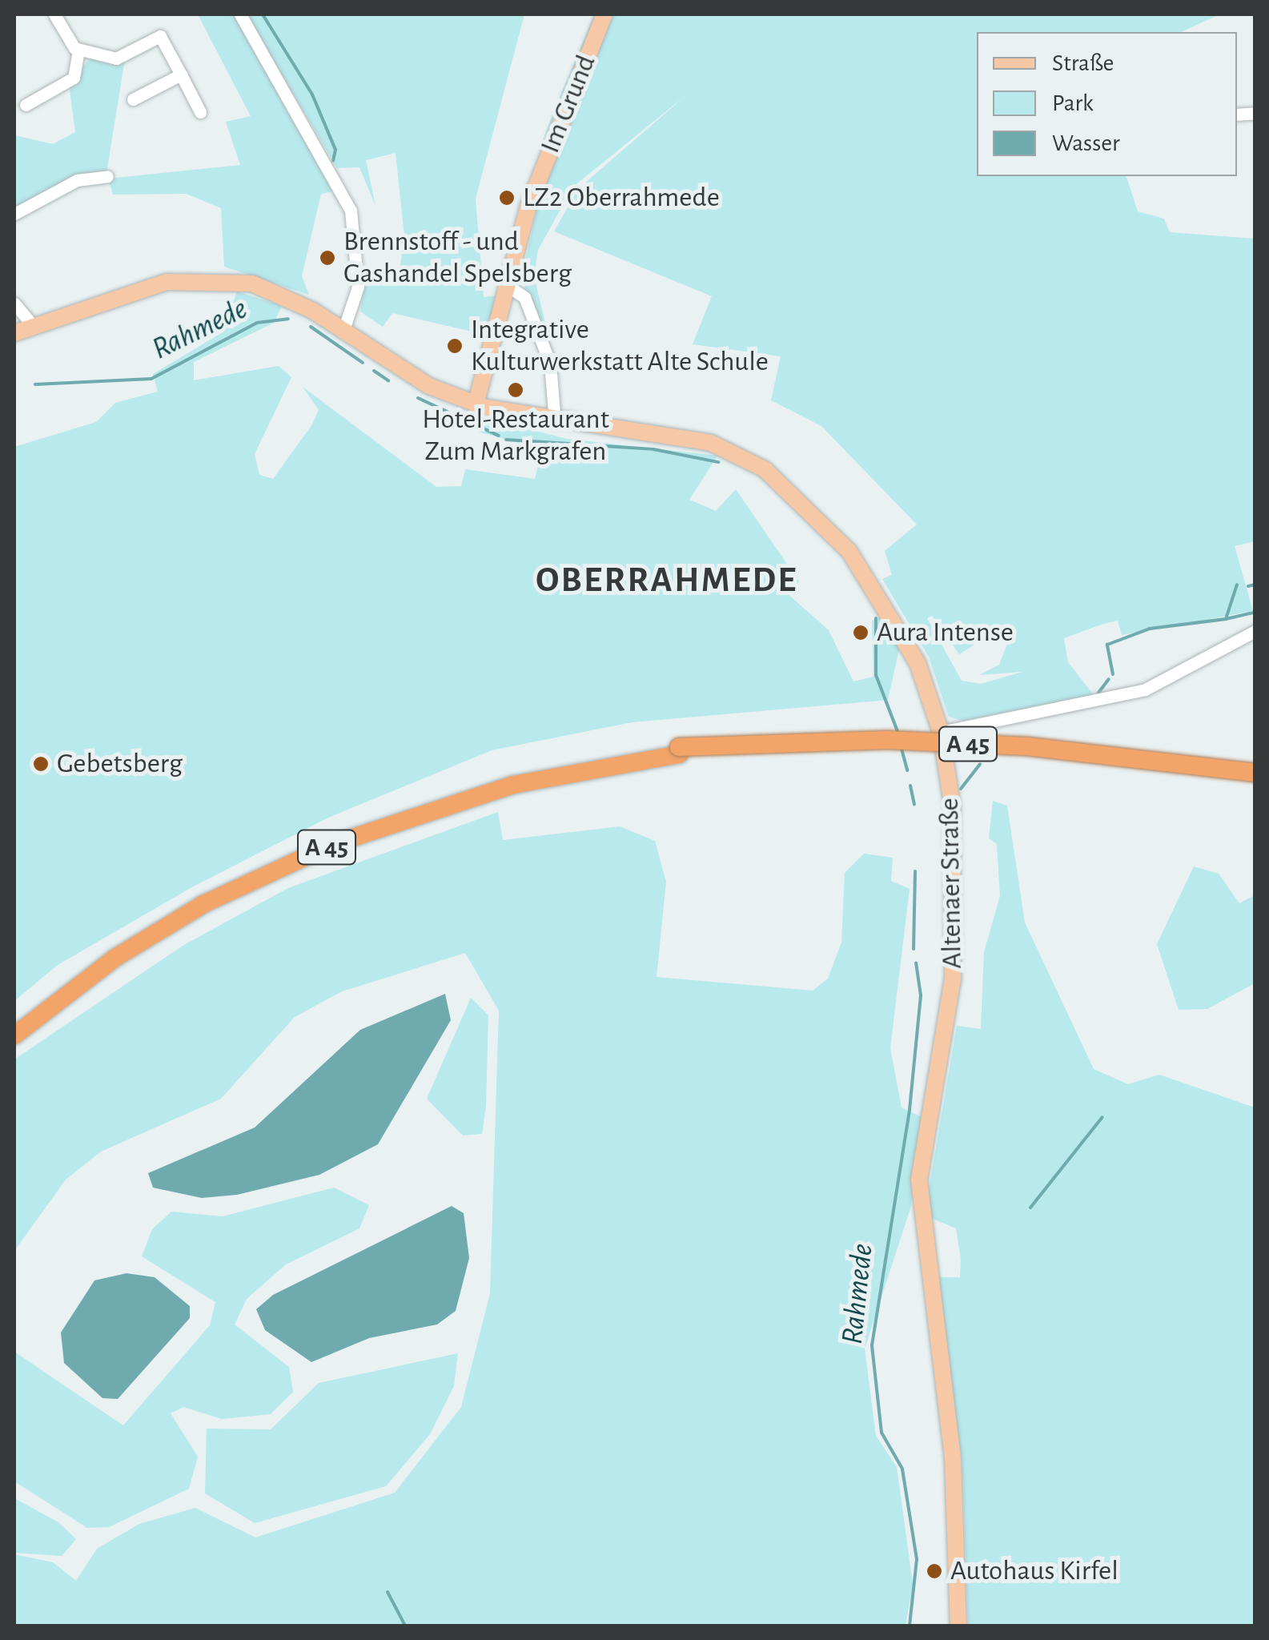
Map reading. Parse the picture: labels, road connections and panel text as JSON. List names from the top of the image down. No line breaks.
{"streets":{"highway":["A 45"],"main road":["Im Grund","Altenaer Straße"]},"crossings":[["Im Grund","Altenaer Straße"]],"districts":["OBERRAHMEDE"],"water":["Rahmede"],"places":["LZ2 Oberrahmede","Brennstoff - und Gashandel Spelsberg","Integrative Kulturwerkstatt Alte Schule","Hotel-Restaurant Zum Markgrafen","Aura Intense","Gebetsberg","Autohaus Kirfel"],"legend":["Straße","Park","Wasser"]}
